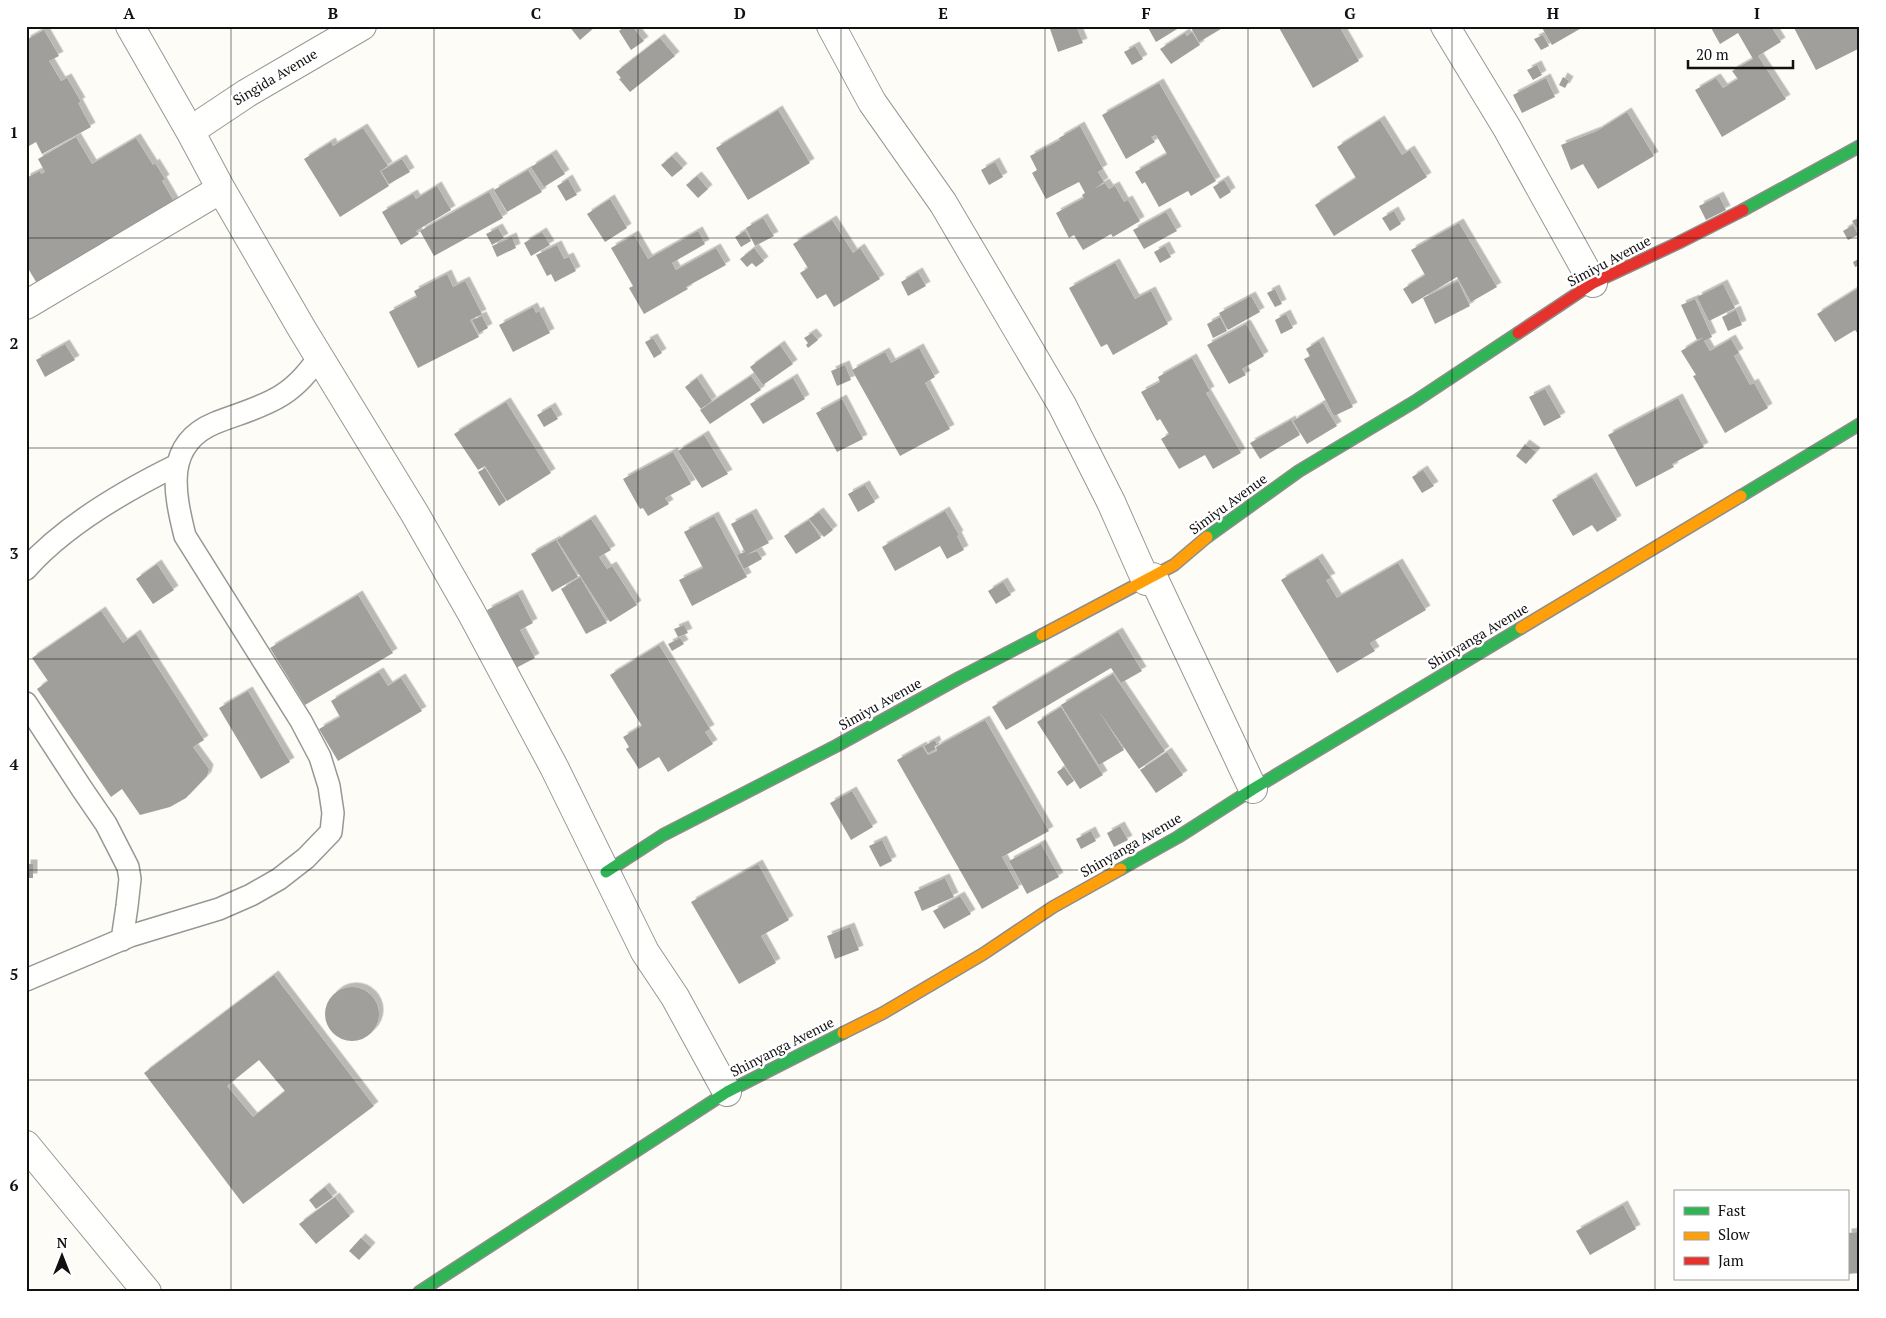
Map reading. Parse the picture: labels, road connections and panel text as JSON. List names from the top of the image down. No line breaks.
{"streets":{"street":["Singida Avenue","Simiyu Avenue","Shinyanga Avenue"]},"legend":["Fast","Slow","Jam"],"scale_bar":"20 m","north":"top","grid":{"columns":["A","B","C","D","E","F","G","H","I"],"rows":["1","2","3","4","5","6"]}}
